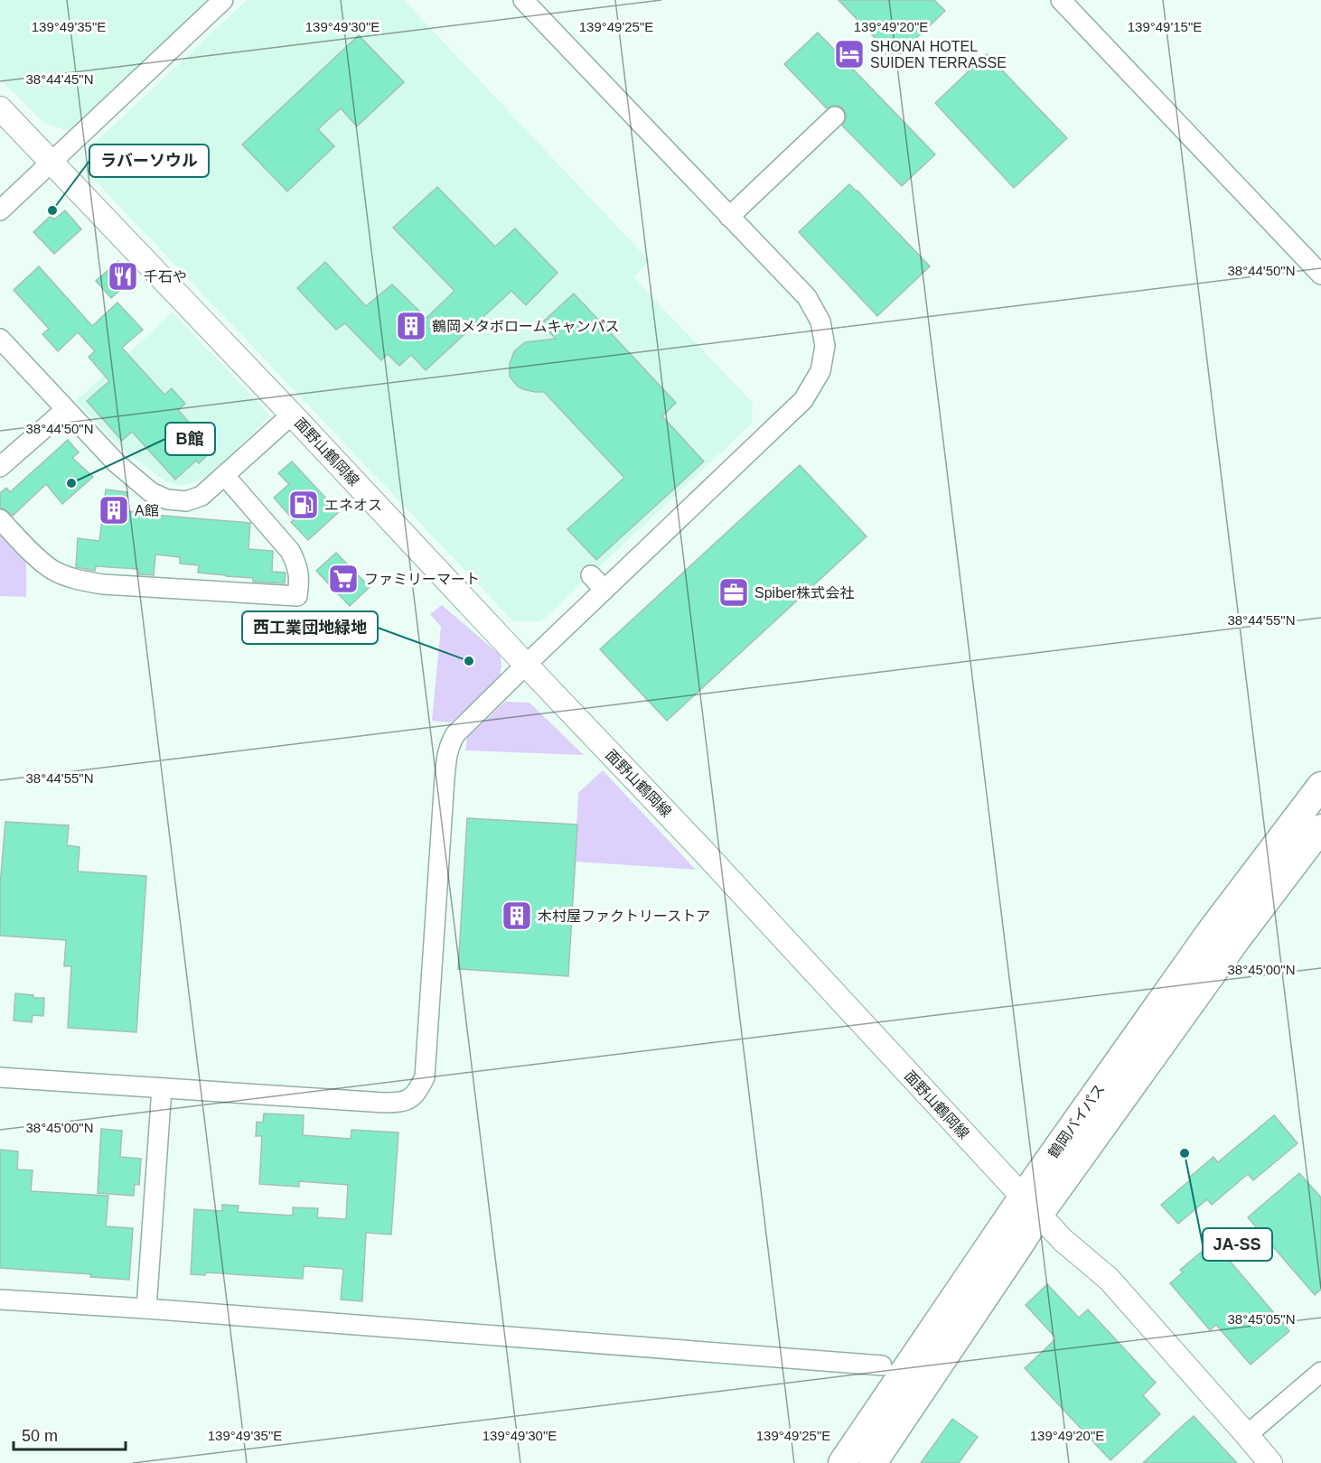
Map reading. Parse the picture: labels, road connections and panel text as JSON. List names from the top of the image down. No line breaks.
{"streets":{"highway":["鶴岡バイパス"],"main road":["面野山鶴岡線"]},"crossings":[["面野山鶴岡線","鶴岡バイパス"]],"places":{"hotel":["SHONAI HOTEL SUIDEN TERRASSE"],"other":["ラバーソウル","B館","西工業団地緑地","JA-SS"],"restaurant":["千石や"],"building":["鶴岡メタボロームキャンパス","A館","木村屋ファクトリーストア"],"fuel station":["エネオス"],"supermarket":["ファミリーマート"],"office":["Spiber株式会社"]},"scale_bar":"50 m","coordinates":["139°49'35\"E","139°49'30\"E","139°49'25\"E","139°49'20\"E","139°49'15\"E","38°44'45\"N","38°44'50\"N","38°44'55\"N","38°45'00\"N","38°45'05\"N"]}
